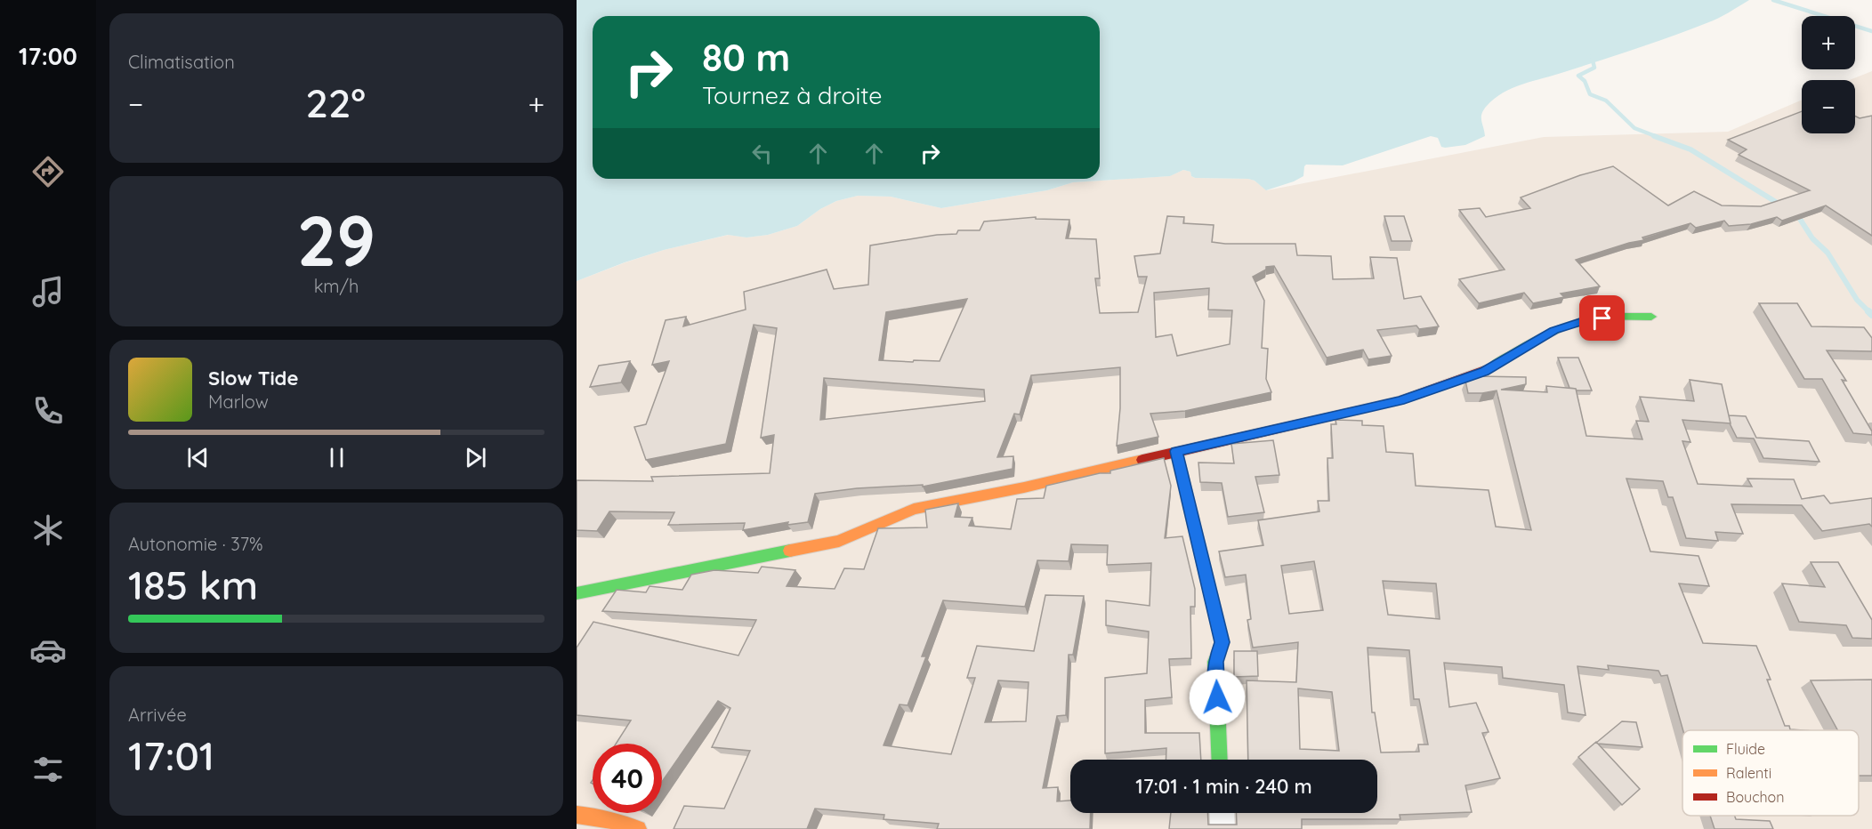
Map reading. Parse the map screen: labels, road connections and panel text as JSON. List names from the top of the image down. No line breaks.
{"legend":["Fluide","Ralenti","Bouchon"],"page":{"tabs":"17:00","tile":["Climatisation",["29","km/h"],["Autonomie · 37%","185 km"],["Arrivée","17:01"]],"map_buttons":["+","−"],"turn":["80 m","Tournez à droite"],"heat":["−","22°","+"],"song":["Slow Tide","Marlow"],"limit":"40","trip":"17:01 · 1 min · 240 m"}}
